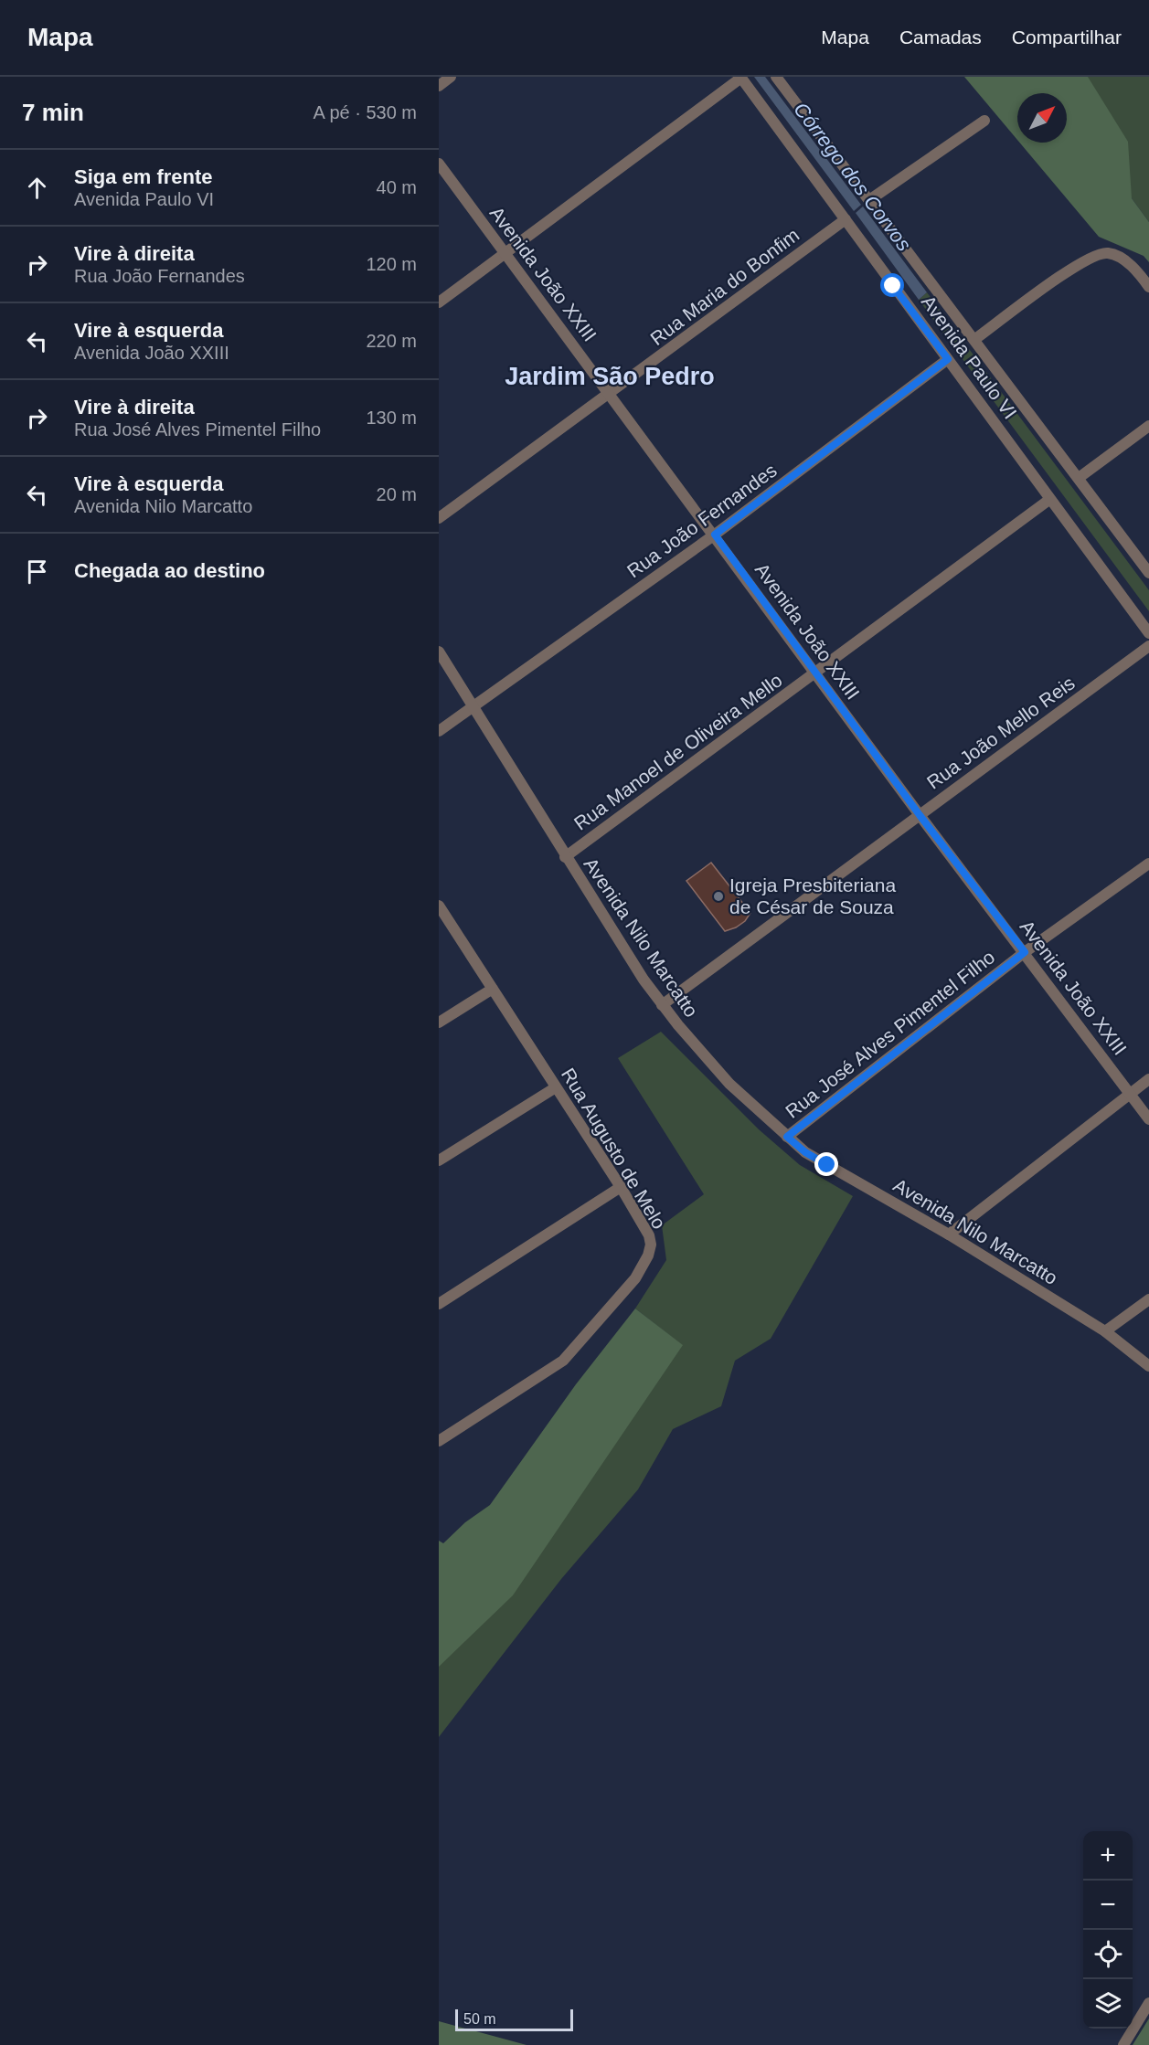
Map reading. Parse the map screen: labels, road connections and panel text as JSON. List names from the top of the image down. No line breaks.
{"streets":{"street":["Avenida João XXIII","Rua Maria do Bonfim","Avenida Paulo VI","Rua João Fernandes","Rua João Mello Reis","Rua Manoel de Oliveira Mello","Avenida Nilo Marcatto","Rua José Alves Pimentel Filho","Rua Augusto de Melo"]},"crossings":[["Avenida João XXIII","Rua Maria do Bonfim"],["Avenida João XXIII","Rua João Fernandes"],["Avenida João XXIII","Rua João Mello Reis"],["Avenida João XXIII","Rua Manoel de Oliveira Mello"],["Avenida João XXIII","Rua José Alves Pimentel Filho"],["Rua Maria do Bonfim","Avenida Paulo VI"],["Avenida Paulo VI","Rua João Fernandes"],["Avenida Paulo VI","Rua Manoel de Oliveira Mello"],["Rua João Fernandes","Avenida Nilo Marcatto"],["Rua João Mello Reis","Avenida Nilo Marcatto"],["Rua Manoel de Oliveira Mello","Avenida Nilo Marcatto"],["Avenida Nilo Marcatto","Rua José Alves Pimentel Filho"]],"districts":["Jardim São Pedro"],"water":["Córrego dos Corvos"],"places":["Igreja Presbiteriana de César de Souza"],"scale_bar":"50 m","north":"top right","page":{"header":"Mapa","nav":["Mapa","Camadas","Compartilhar"],"heading":["7 min","A pé · 530 m"],"list":[["Siga em frente","Avenida Paulo VI","40 m"],["Vire à direita","Rua João Fernandes","120 m"],["Vire à esquerda","Avenida João XXIII","220 m"],["Vire à direita","Rua José Alves Pimentel Filho","130 m"],["Vire à esquerda","Avenida Nilo Marcatto","20 m"],"Chegada ao destino"],"map_buttons":["+","−"],"scale":"50 m"}}
